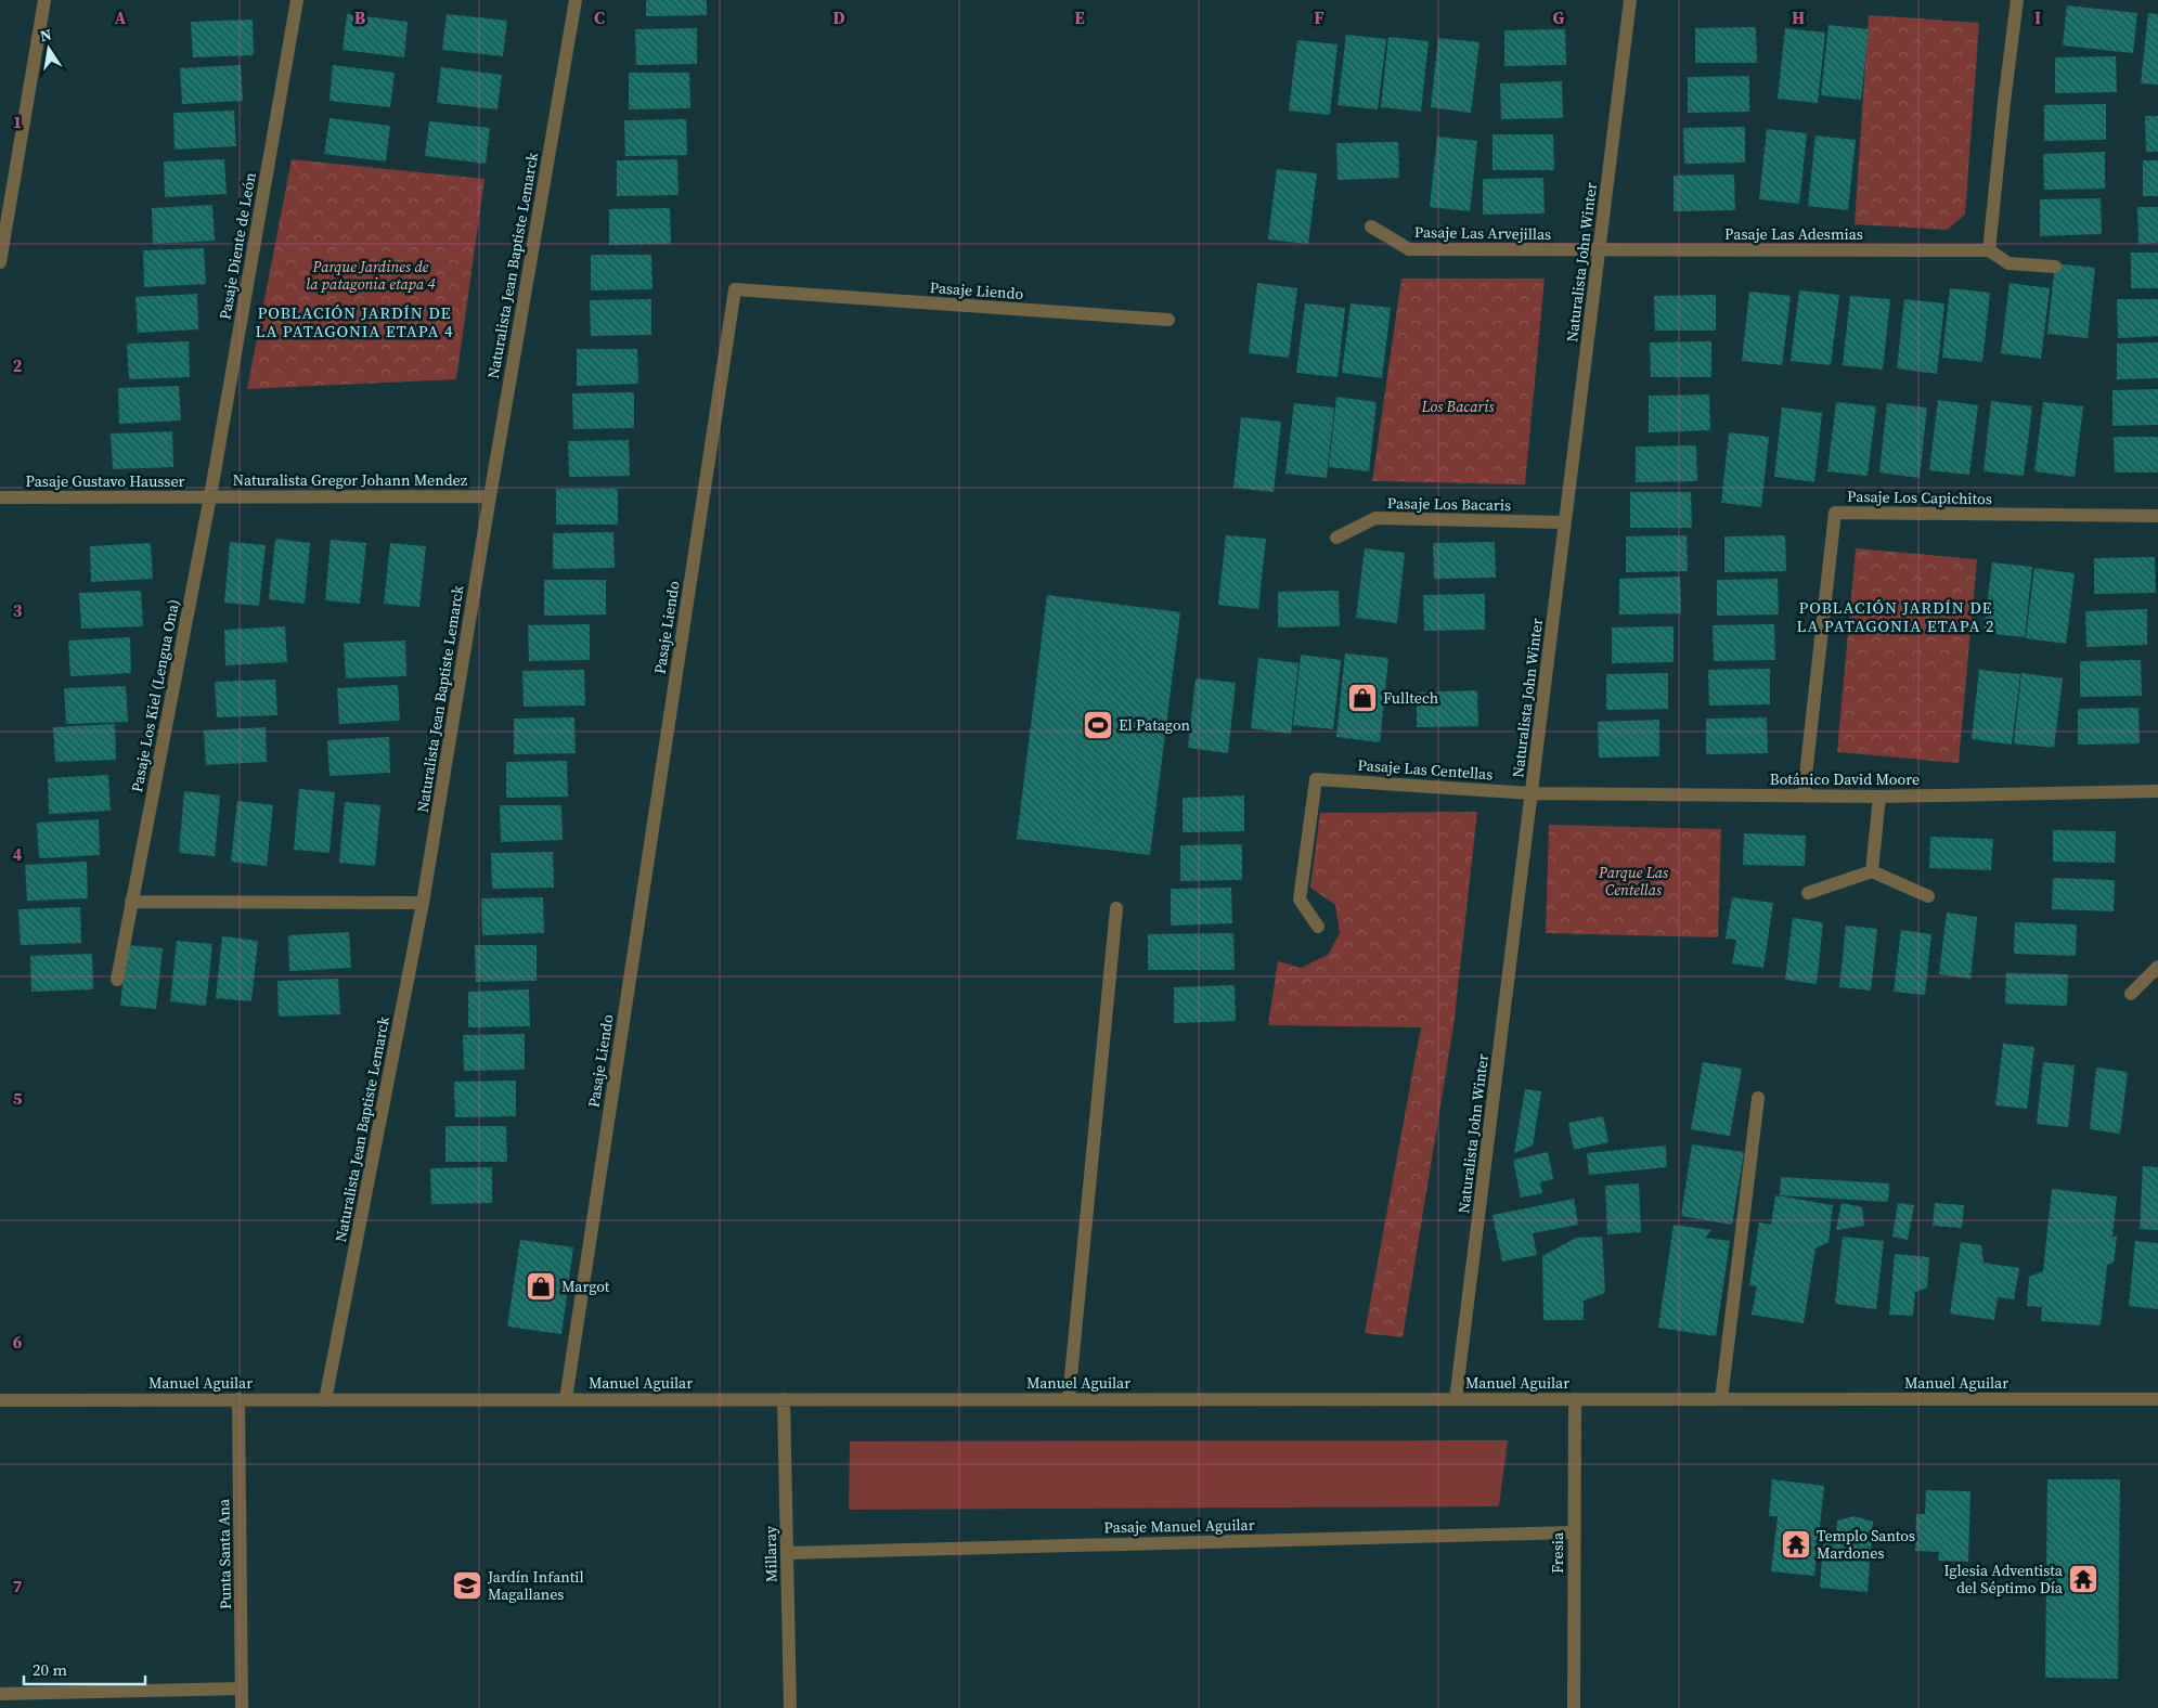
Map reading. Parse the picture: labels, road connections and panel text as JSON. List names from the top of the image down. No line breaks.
{"streets":{"street":["Pasaje Las Arvejillas","Pasaje Las Adesmias","Pasaje Diente de León","Naturalista John Winter","Naturalista Jean Baptiste Lemarck","Pasaje Liendo","Naturalista Gregor Johann Mendez","Pasaje Gustavo Hausser","Pasaje Los Capichitos","Pasaje Los Bacaris","Pasaje Los Kiel (Lengua Ona)","Pasaje Las Centellas","Botánico David Moore","Manuel Aguilar","Pasaje Manuel Aguilar","Fresia","Punta Santa Ana","Millaray"]},"crossings":[["Pasaje Las Arvejillas","Pasaje Las Adesmias"],["Pasaje Las Arvejillas","Naturalista John Winter"],["Pasaje Las Adesmias","Naturalista John Winter"],["Pasaje Diente de León","Naturalista Gregor Johann Mendez"],["Pasaje Diente de León","Pasaje Gustavo Hausser"],["Pasaje Diente de León","Pasaje Los Kiel (Lengua Ona)"],["Naturalista John Winter","Pasaje Los Bacaris"],["Naturalista John Winter","Pasaje Las Centellas"],["Naturalista John Winter","Botánico David Moore"],["Naturalista John Winter","Manuel Aguilar"],["Naturalista Jean Baptiste Lemarck","Naturalista Gregor Johann Mendez"],["Naturalista Jean Baptiste Lemarck","Manuel Aguilar"],["Pasaje Liendo","Manuel Aguilar"],["Naturalista Gregor Johann Mendez","Pasaje Gustavo Hausser"],["Naturalista Gregor Johann Mendez","Pasaje Los Kiel (Lengua Ona)"],["Pasaje Gustavo Hausser","Pasaje Los Kiel (Lengua Ona)"],["Pasaje Los Capichitos","Botánico David Moore"],["Pasaje Las Centellas","Botánico David Moore"],["Manuel Aguilar","Fresia"],["Manuel Aguilar","Punta Santa Ana"],["Manuel Aguilar","Millaray"],["Pasaje Manuel Aguilar","Fresia"],["Pasaje Manuel Aguilar","Millaray"]],"districts":["POBLACIÓN JARDÍN DE LA PATAGONIA ETAPA 4","POBLACIÓN JARDÍN DE LA PATAGONIA ETAPA 2"],"parks":["Parque Jardines de la patagonia etapa 4","Los Bacaris","Parque Las Centellas"],"places":{"shop":["Fulltech","Margot"],"sports":["El Patagon"],"temple":["Templo Santos Mardones","Iglesia Adventista del Séptimo Día"],"school or university":["Jardín Infantil Magallanes"]},"scale_bar":"20 m","north":"top","grid":{"columns":["A","B","C","D","E","F","G","H","I"],"rows":["1","2","3","4","5","6","7"]}}
